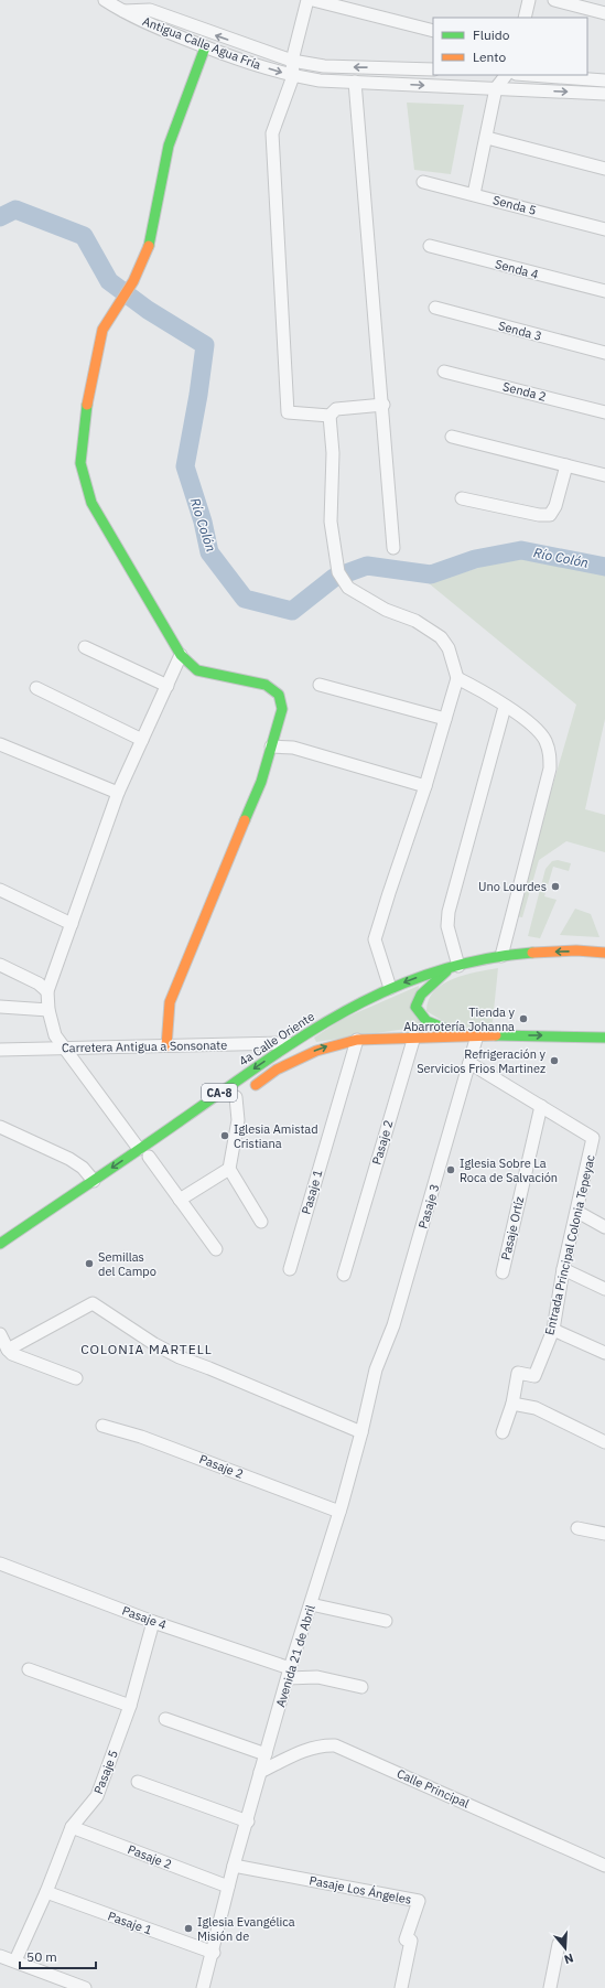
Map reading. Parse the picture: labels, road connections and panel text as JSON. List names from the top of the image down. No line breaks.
{"streets":{"main road":["4a Calle Oriente","CA-8"],"street":["Antigua Calle Agua Fría","Senda 5","Senda 4","Senda 3","Senda 2","Carretera Antigua a Sonsonate","Pasaje 2","Pasaje 1","Pasaje 3","Pasaje Ortíz","Entrada Principal Colonia Tepeyac","Pasaje 4","Avenida 21 de Abril","Pasaje 5","Calle Principal","Pasaje Los Ángeles"]},"crossings":[["4a Calle Oriente","Carretera Antigua a Sonsonate"],["CA-8","Pasaje 2"],["CA-8","Pasaje 1"],["CA-8","Pasaje 3"],["Pasaje 2","Avenida 21 de Abril"],["Pasaje 2","Pasaje 5"],["Pasaje 1","Avenida 21 de Abril"],["Pasaje 1","Pasaje 5"],["Pasaje 3","Avenida 21 de Abril"],["Pasaje Ortíz","Entrada Principal Colonia Tepeyac"],["Pasaje 4","Avenida 21 de Abril"],["Pasaje 4","Pasaje 5"],["Avenida 21 de Abril","Calle Principal"],["Avenida 21 de Abril","Pasaje Los Ángeles"]],"districts":["COLONIA MARTELL"],"water":["Río Colón"],"places":["Uno Lourdes","Tienda y Abarrotería Johanna","Refrigeración y Servicios Frios Martinez","Iglesia Amistad Cristiana","Iglesia Sobre La Roca de Salvación","Semillas del Campo","Iglesia Evangélica Misión de"],"legend":["Fluido","Lento"],"scale_bar":"50 m","north":"bottom"}
